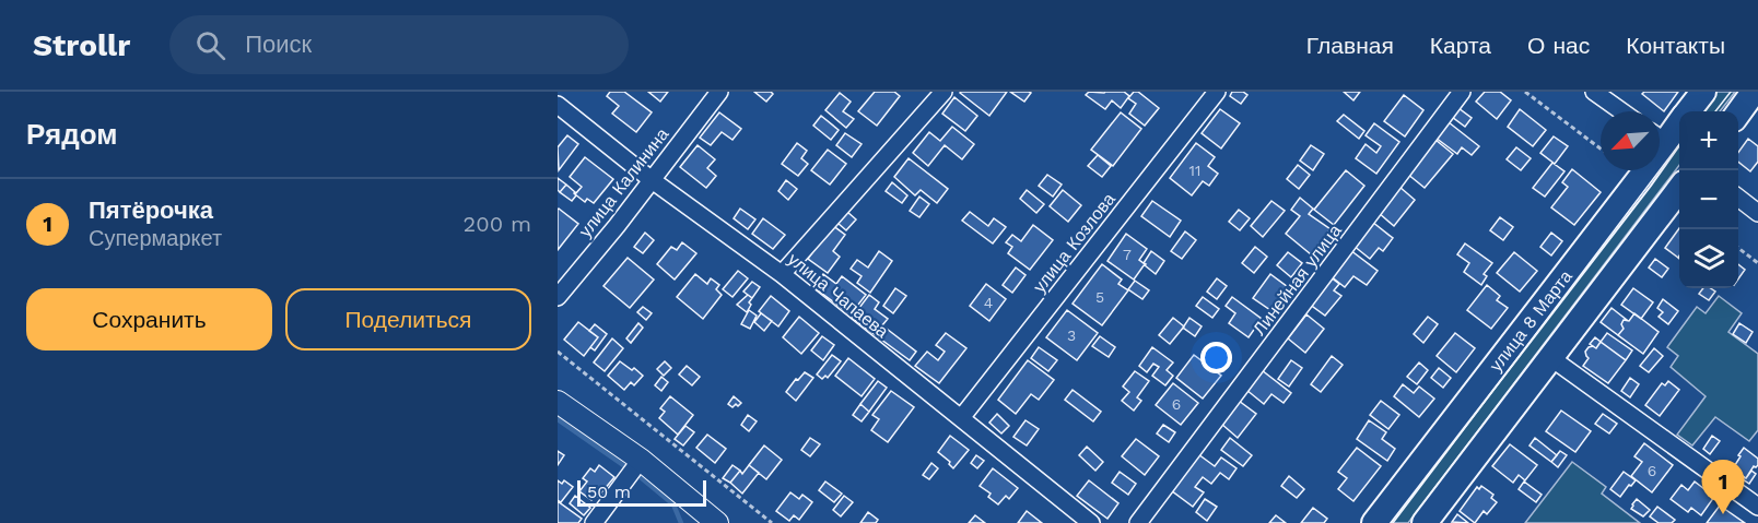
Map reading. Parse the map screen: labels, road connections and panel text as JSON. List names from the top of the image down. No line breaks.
{"streets":{"main road":["улица 8 Марта"],"street":["улица Калинина","улица Козлова","Линейная улица","улица Чапаева"]},"crossings":[["улица Калинина","улица Чапаева"],["улица Козлова","улица Чапаева"]],"house_numbers":["11","7","5","4","3","6","6"],"scale_bar":"50 m","north":"bottom left","page":{"header":"Strollr","search":"Поиск","nav":["Главная","Карта","О нас","Контакты"],"heading":"Рядом","map_buttons":["+","−"],"list":[{"mark":"1","name":"Пятёрочка","note":"Супермаркет","value":"200 m"}],"buttons":["Сохранить","Поделиться"],"pins":"1","scale":"50 m"}}
